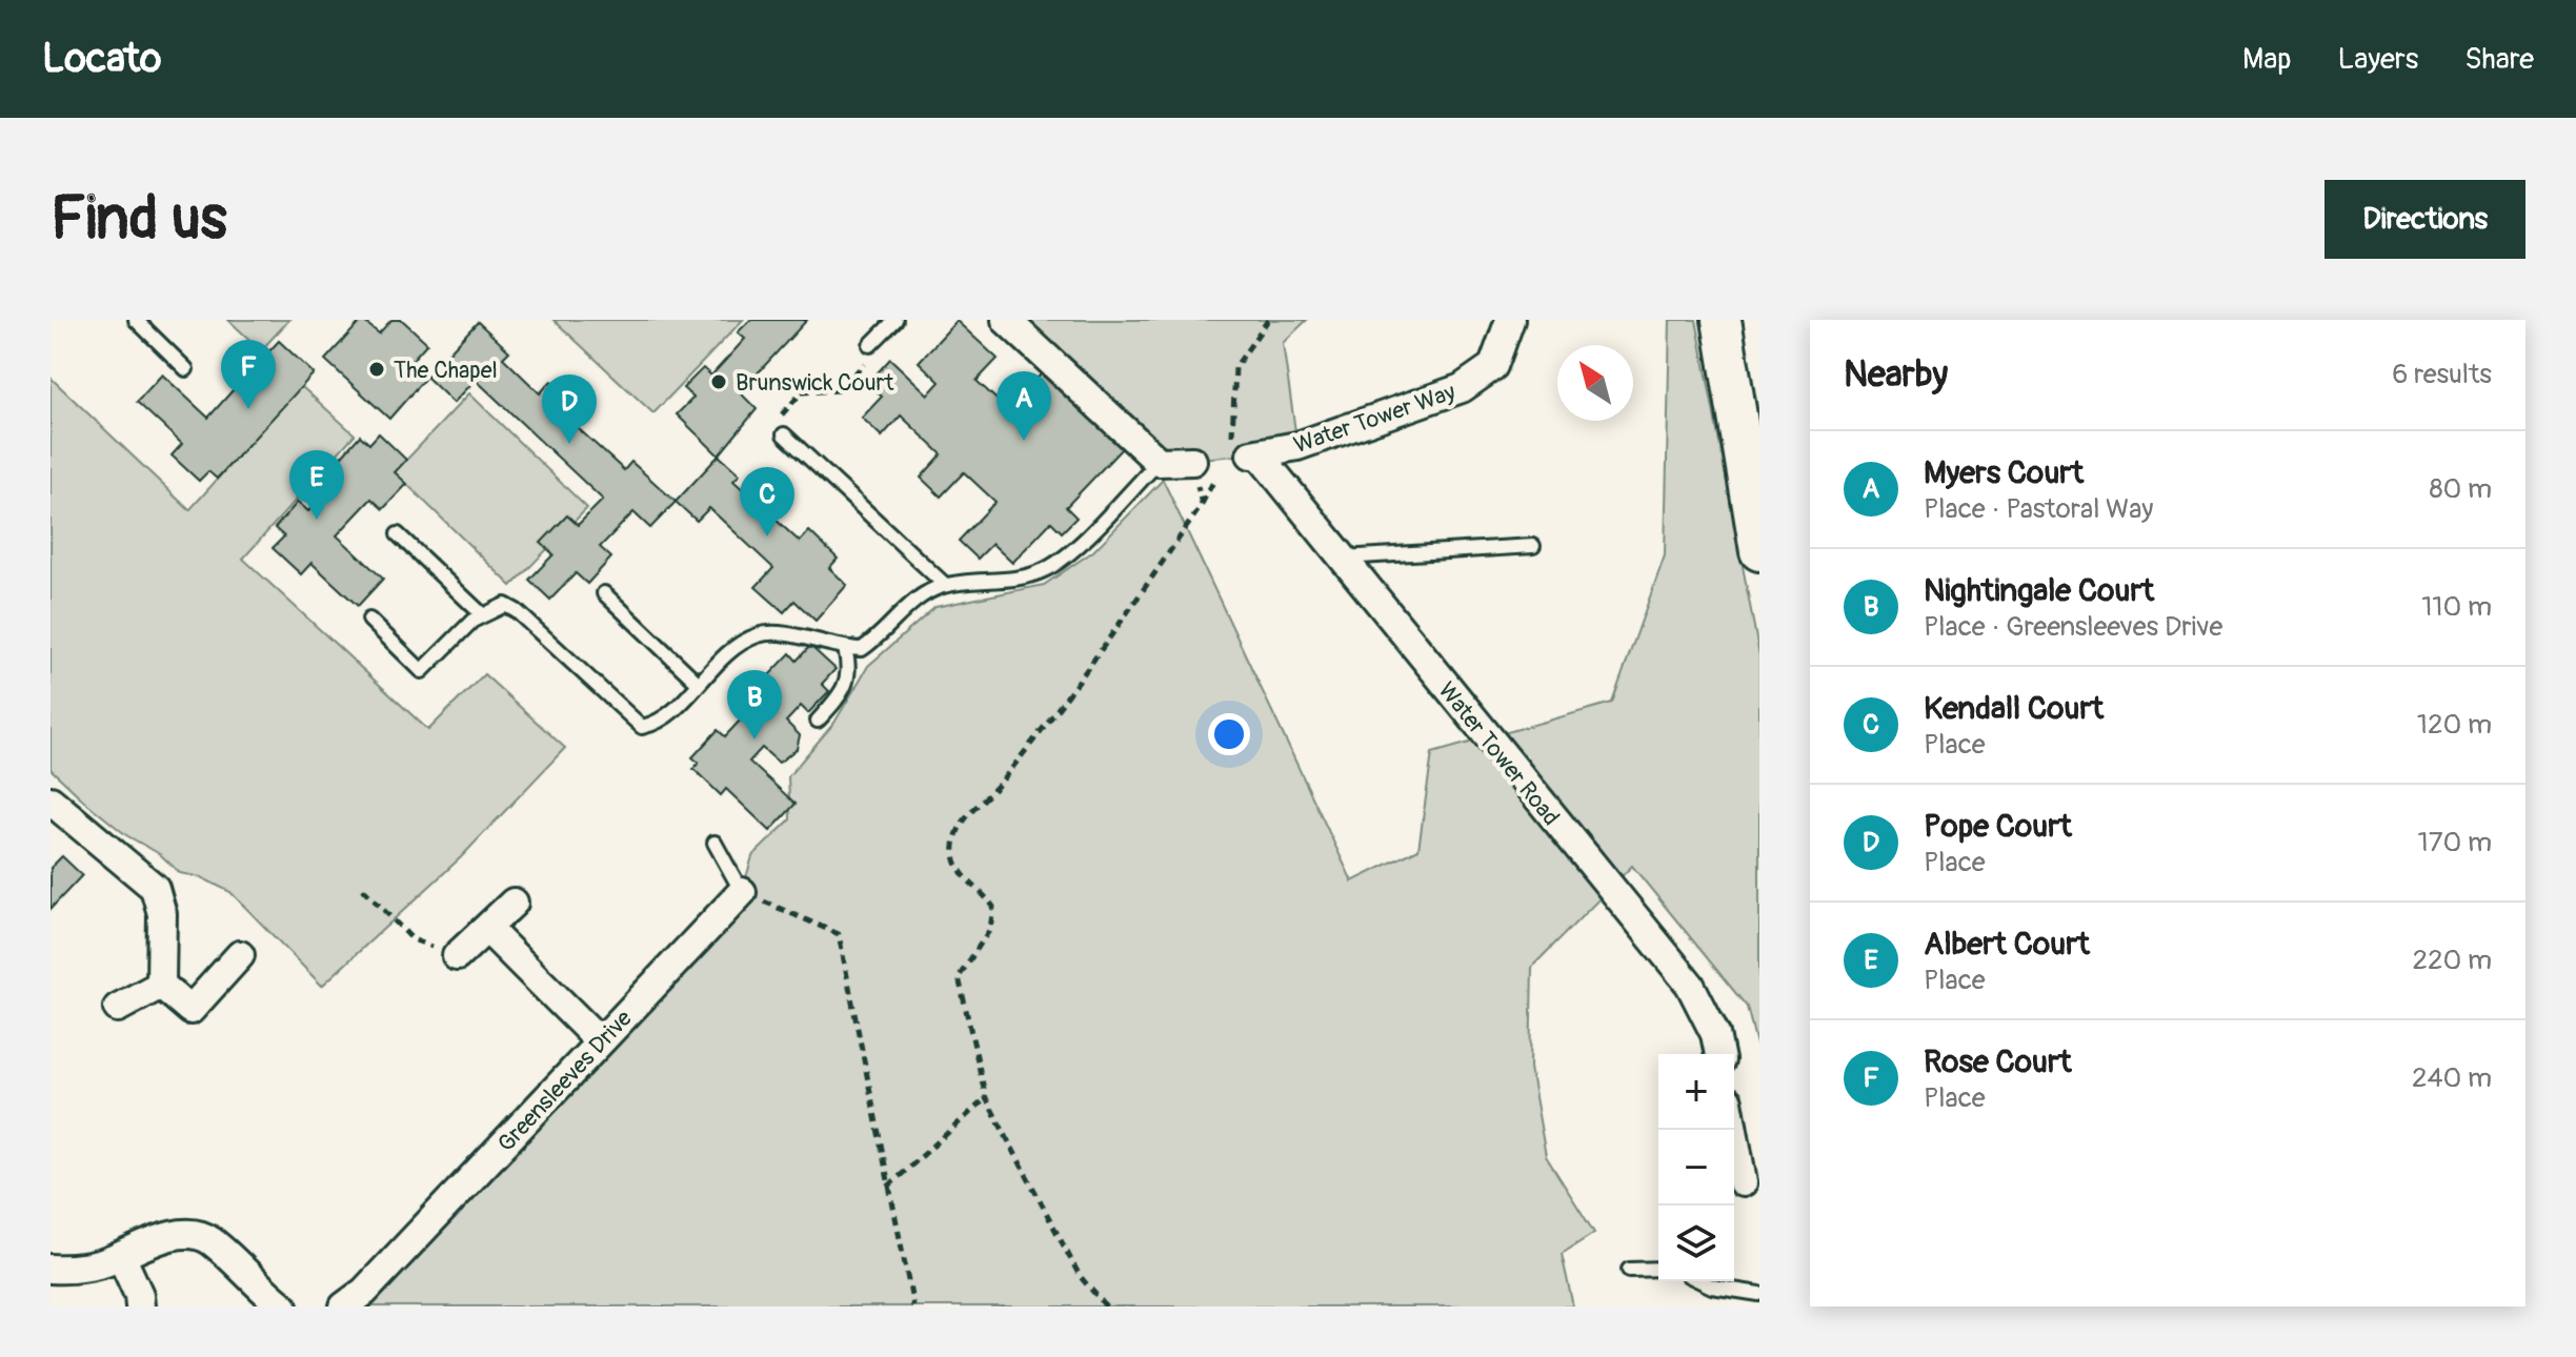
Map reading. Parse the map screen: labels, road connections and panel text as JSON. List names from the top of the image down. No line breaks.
{"streets":{"street":["Water Tower Way","Water Tower Road","Greensleeves Drive"]},"crossings":[["Water Tower Way","Water Tower Road"]],"places":["The Chapel","Brunswick Court"],"north":"top left","page":{"header":"Locato","nav":["Map","Layers","Share"],"buttons":"Directions","title":"Find us","heading":["Nearby","6 results"],"pins":["F","A","D","E","C","B"],"list":[{"mark":"A","name":"Myers Court","note":"Place · Pastoral Way","value":"80 m"},{"mark":"B","name":"Nightingale Court","note":"Place · Greensleeves Drive","value":"110 m"},{"mark":"C","name":"Kendall Court","note":"Place","value":"120 m"},{"mark":"D","name":"Pope Court","note":"Place","value":"170 m"},{"mark":"E","name":"Albert Court","note":"Place","value":"220 m"},{"mark":"F","name":"Rose Court","note":"Place","value":"240 m"}],"map_buttons":["+","−"]}}
